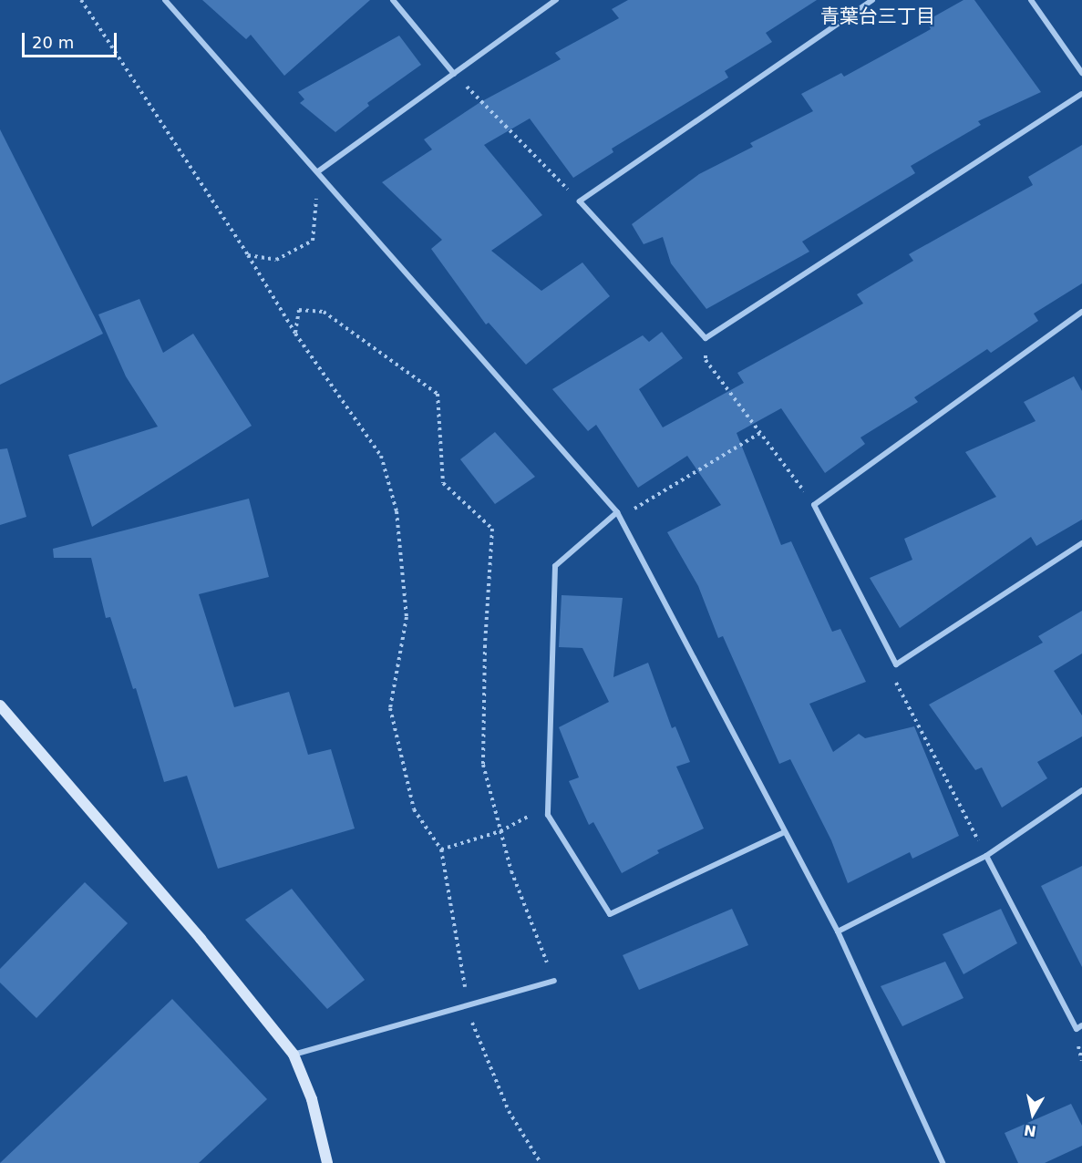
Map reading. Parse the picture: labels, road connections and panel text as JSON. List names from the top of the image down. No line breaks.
{"districts":["青葉台三丁目"],"scale_bar":"20 m","north":"bottom"}
